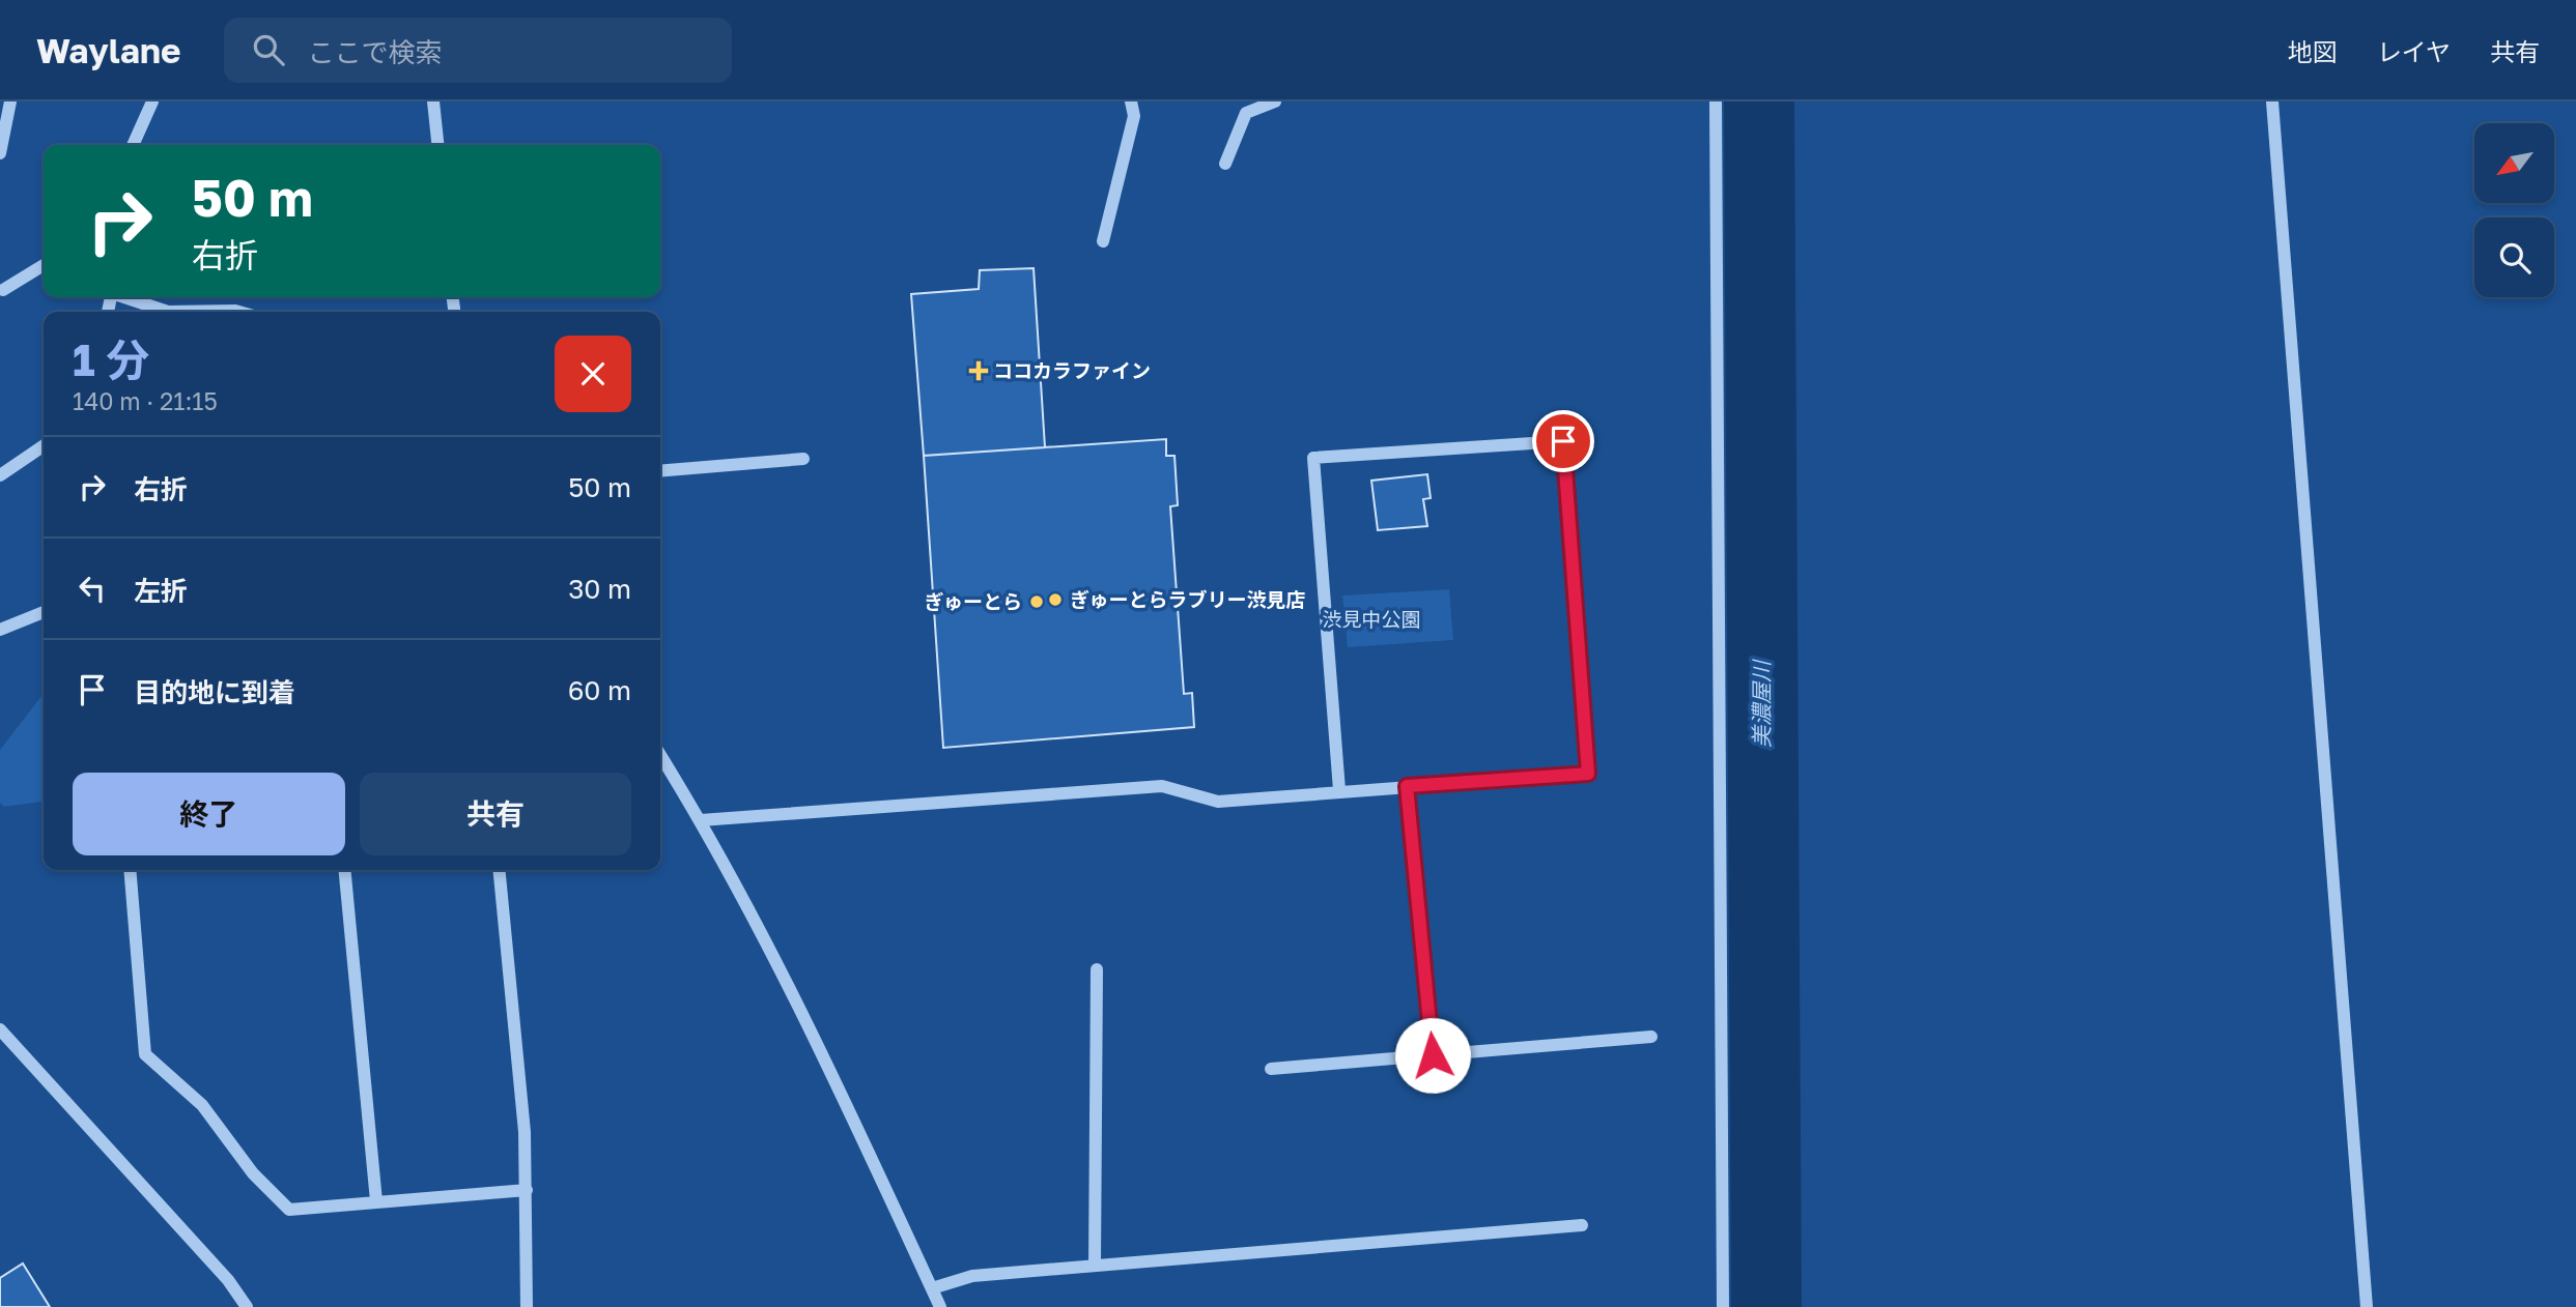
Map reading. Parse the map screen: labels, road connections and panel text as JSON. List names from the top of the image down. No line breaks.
{"water":["美濃屋川"],"parks":["渋見中公園"],"places":{"health":["ココカラファイン"],"other":["ぎゅーとらラブリー渋見店","ぎゅーとら"]},"north":"bottom left","page":{"header":"Waylane","search":"ここで検索","nav":["地図","レイヤ","共有"],"turn":["50 m","右折"],"heading":["1 分","140 m · 21:15"],"list":[{"name":"右折","value":"50 m"},{"name":"左折","value":"30 m"},{"name":"目的地に到着","value":"60 m"}],"buttons":["終了","共有"]}}
